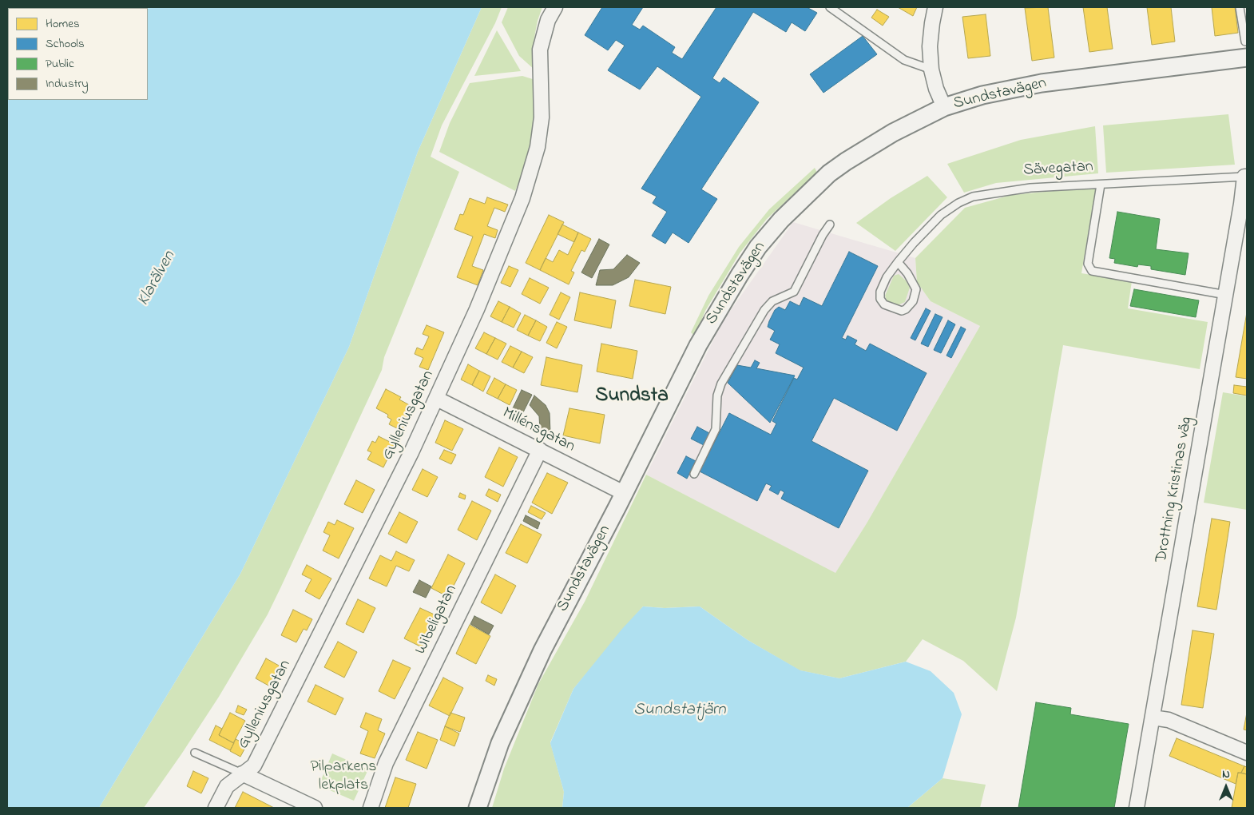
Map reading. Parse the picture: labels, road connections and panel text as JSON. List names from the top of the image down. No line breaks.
{"streets":{"street":["Sundstavägen","Gylleniusgatan","Millénsgatan","Drottning Kristinas väg","Wibeligatan"],"lane":["Sävegatan"]},"crossings":[["Sundstavägen","Millénsgatan"],["Sävegatan","Drottning Kristinas väg"],["Gylleniusgatan","Millénsgatan"],["Millénsgatan","Wibeligatan"]],"districts":["Sundsta"],"water":["Klarälven","Sundstatjärn"],"parks":["Pilparkens lekplats"],"legend":["Homes","Schools","Public","Industry"],"north":"top"}
